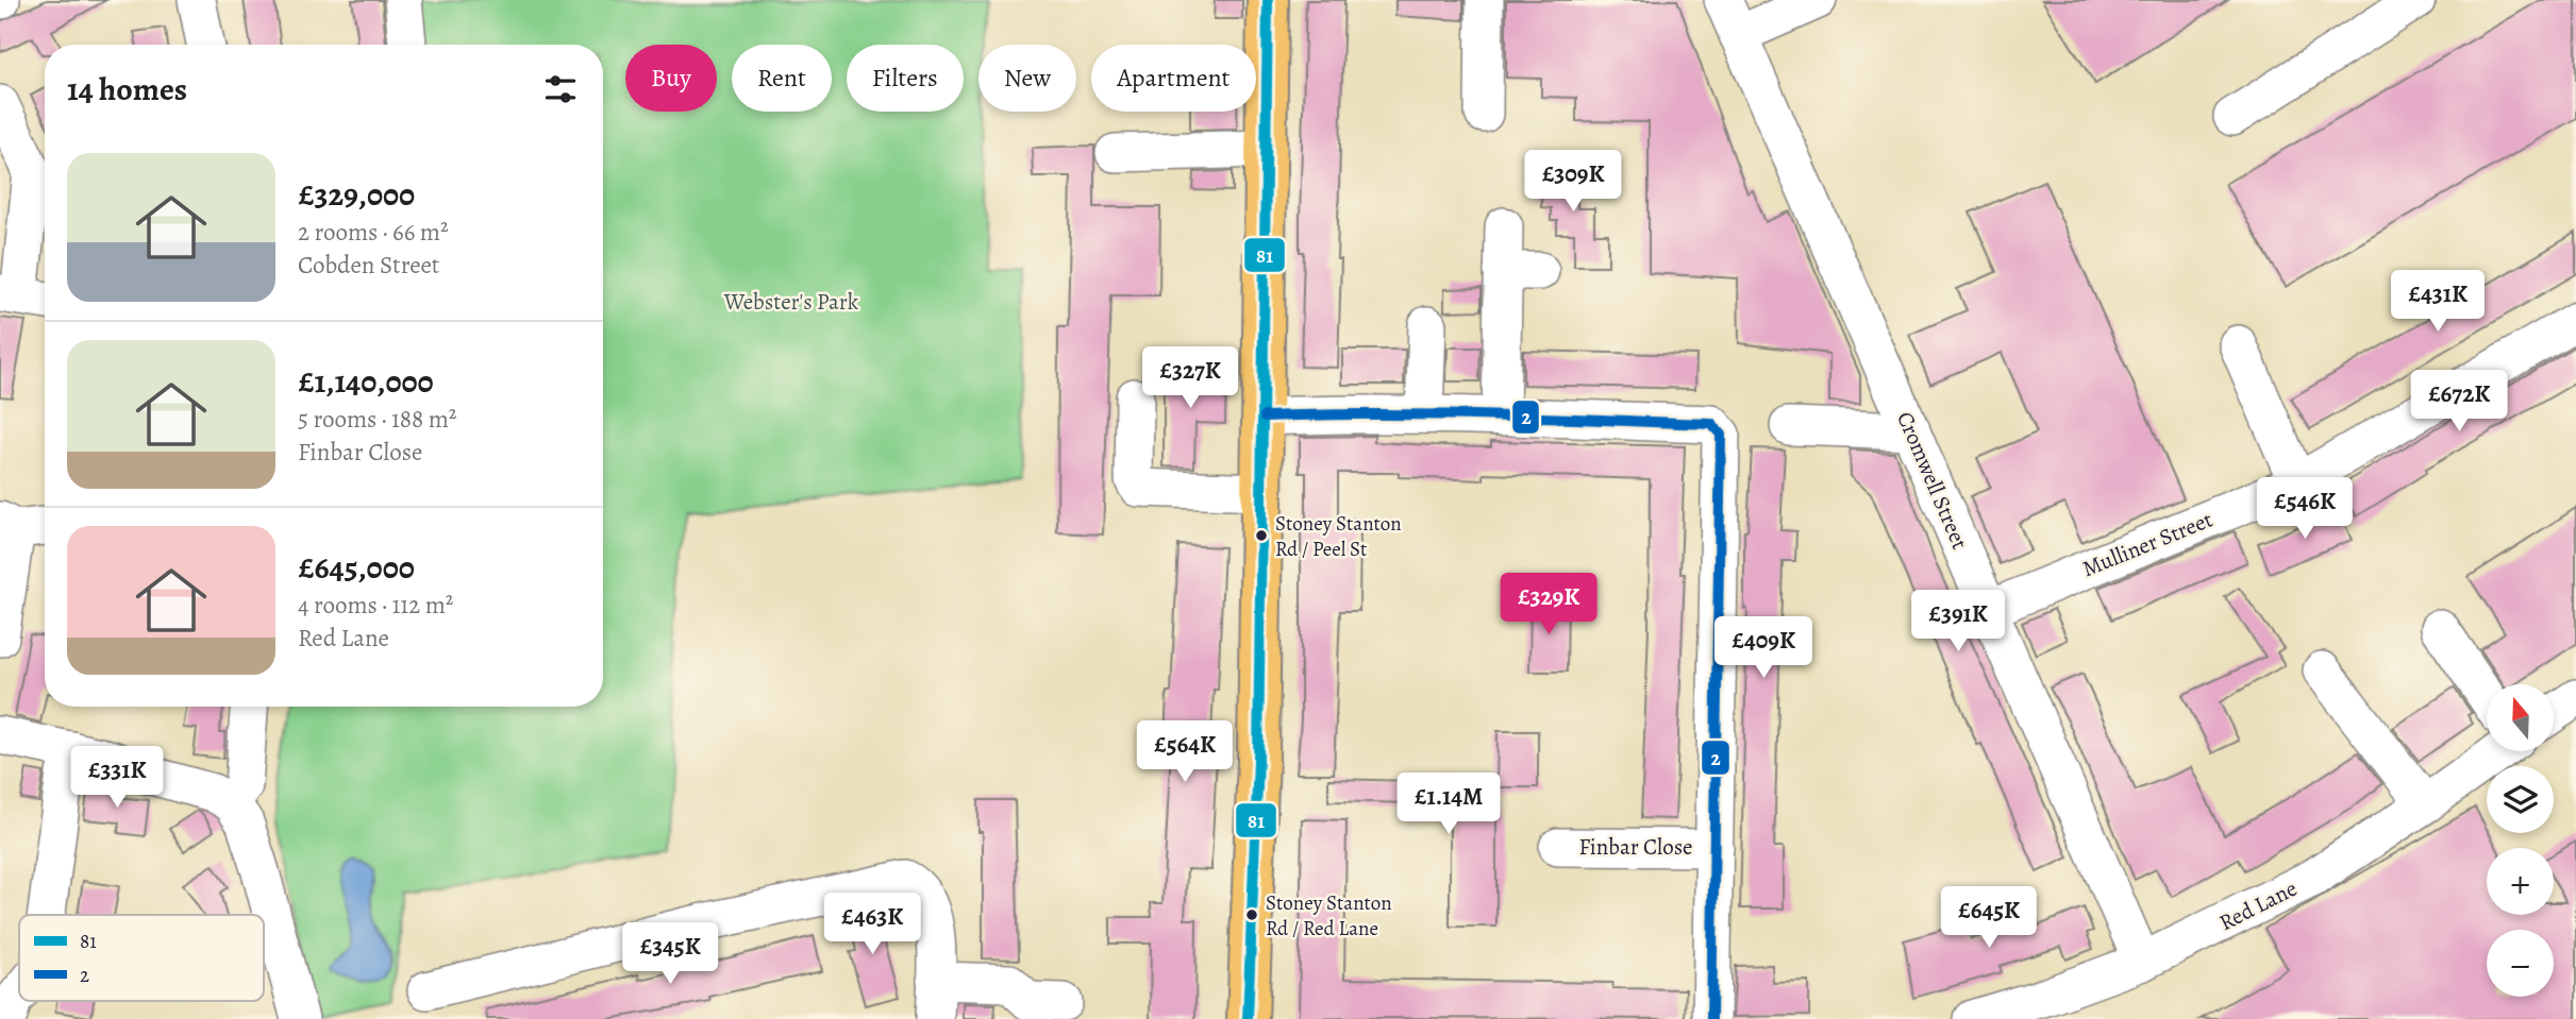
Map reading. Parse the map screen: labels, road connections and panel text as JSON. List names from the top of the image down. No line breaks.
{"streets":{"street":["Cromwell Street","Mulliner Street","Finbar Close","Red Lane"]},"crossings":[["Cromwell Street","Mulliner Street"],["Cromwell Street","Red Lane"]],"parks":["Webster's Park"],"places":["Stoney Stanton Rd / Peel St","Stoney Stanton Rd / Red Lane"],"lines":["transit line 81","transit line 2"],"legend":["81","2"],"north":"top","page":{"chip":["Buy","Rent","Filters","New","Apartment"],"heading":"14 homes","list":[{"name":"£329,000","note":"2 rooms · 66 m² · Cobden Street"},{"name":"£1,140,000","note":"5 rooms · 188 m² · Finbar Close"},{"name":"£645,000","note":"4 rooms · 112 m² · Red Lane"}],"price":["£309K","£431K","£327K","£672K","£546K","£329K","£391K","£409K","£564K","£331K","£1.14M","£645K","£463K","£345K"],"map_buttons":["+","−"]}}
